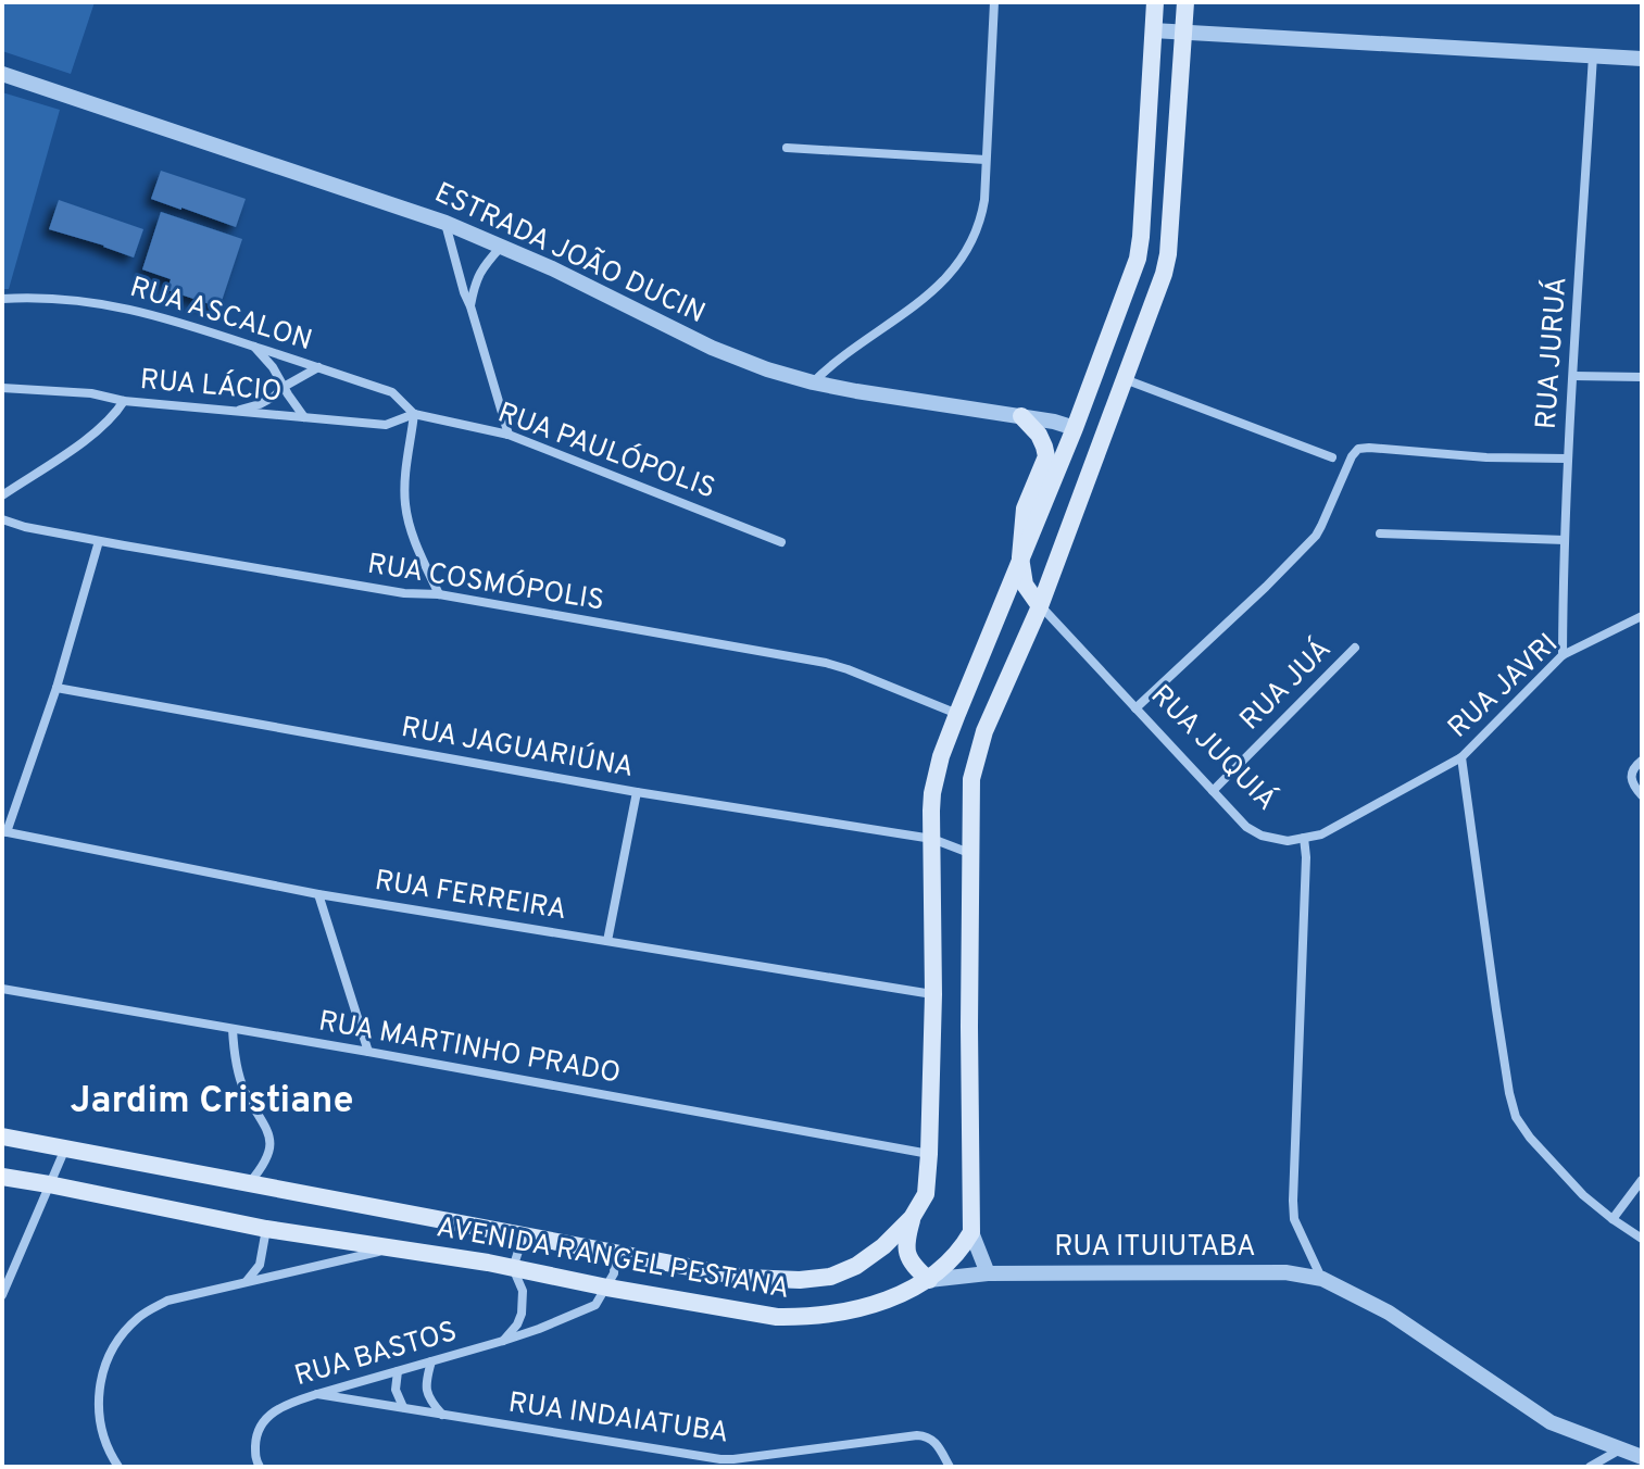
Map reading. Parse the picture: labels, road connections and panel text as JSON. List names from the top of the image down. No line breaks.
{"streets":{"main road":["AVENIDA RANGEL PESTANA"],"street":["ESTRADA JOÃO DUCIN","RUA ASCALON","RUA JURUÁ","RUA LÁCIO","RUA PAULÓPOLIS","RUA COSMÓPOLIS","RUA JUÁ","RUA JAVRI","RUA JAGUARIÚNA","RUA JUQUIÁ","RUA FERREIRA","RUA MARTINHO PRADO","RUA ITUIUTABA","RUA BASTOS","RUA INDAIATUBA"]},"crossings":[["RUA ASCALON","RUA LÁCIO"],["RUA ASCALON","RUA PAULÓPOLIS"],["RUA JURUÁ","RUA JAVRI"],["RUA LÁCIO","RUA PAULÓPOLIS"],["RUA COSMÓPOLIS","AVENIDA RANGEL PESTANA"],["RUA JUÁ","RUA JUQUIÁ"],["RUA JAVRI","RUA JUQUIÁ"],["RUA JAGUARIÚNA","AVENIDA RANGEL PESTANA"],["RUA FERREIRA","AVENIDA RANGEL PESTANA"],["RUA MARTINHO PRADO","AVENIDA RANGEL PESTANA"],["RUA ITUIUTABA","AVENIDA RANGEL PESTANA"],["AVENIDA RANGEL PESTANA","RUA BASTOS"],["RUA BASTOS","RUA INDAIATUBA"]],"districts":["Jardim Cristiane"]}
